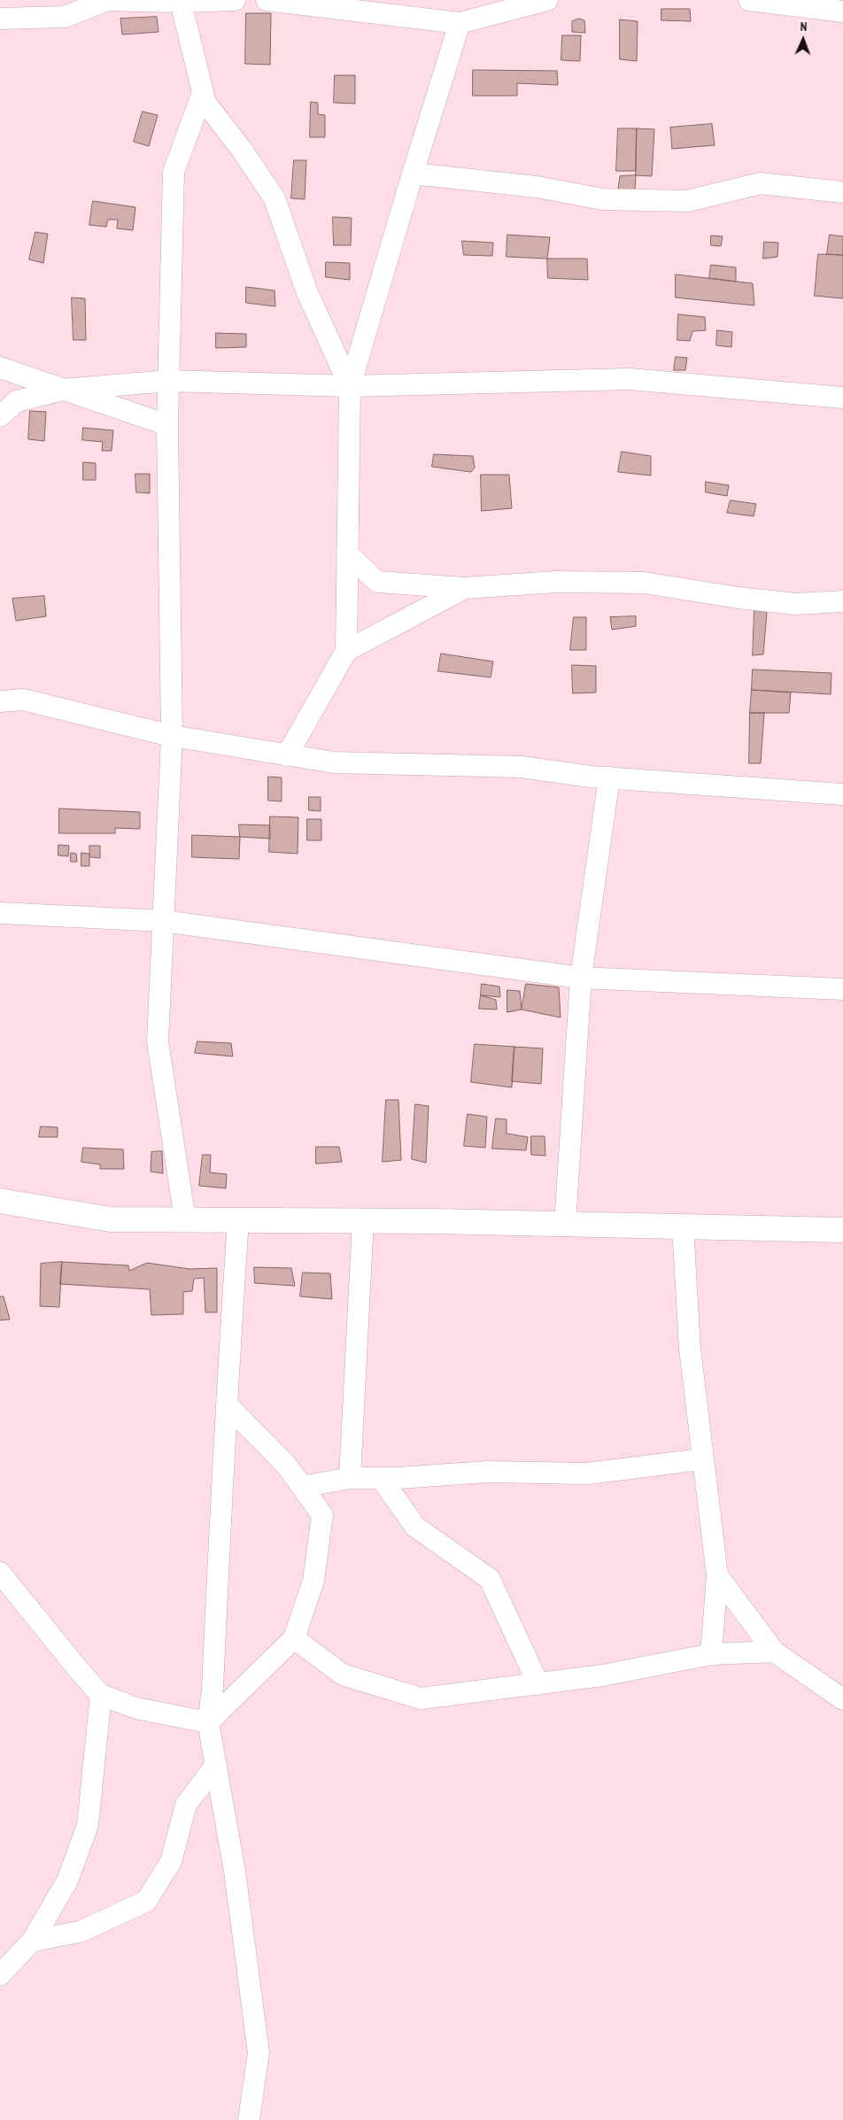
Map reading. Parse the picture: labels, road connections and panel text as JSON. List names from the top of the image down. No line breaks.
{"north":"top"}
